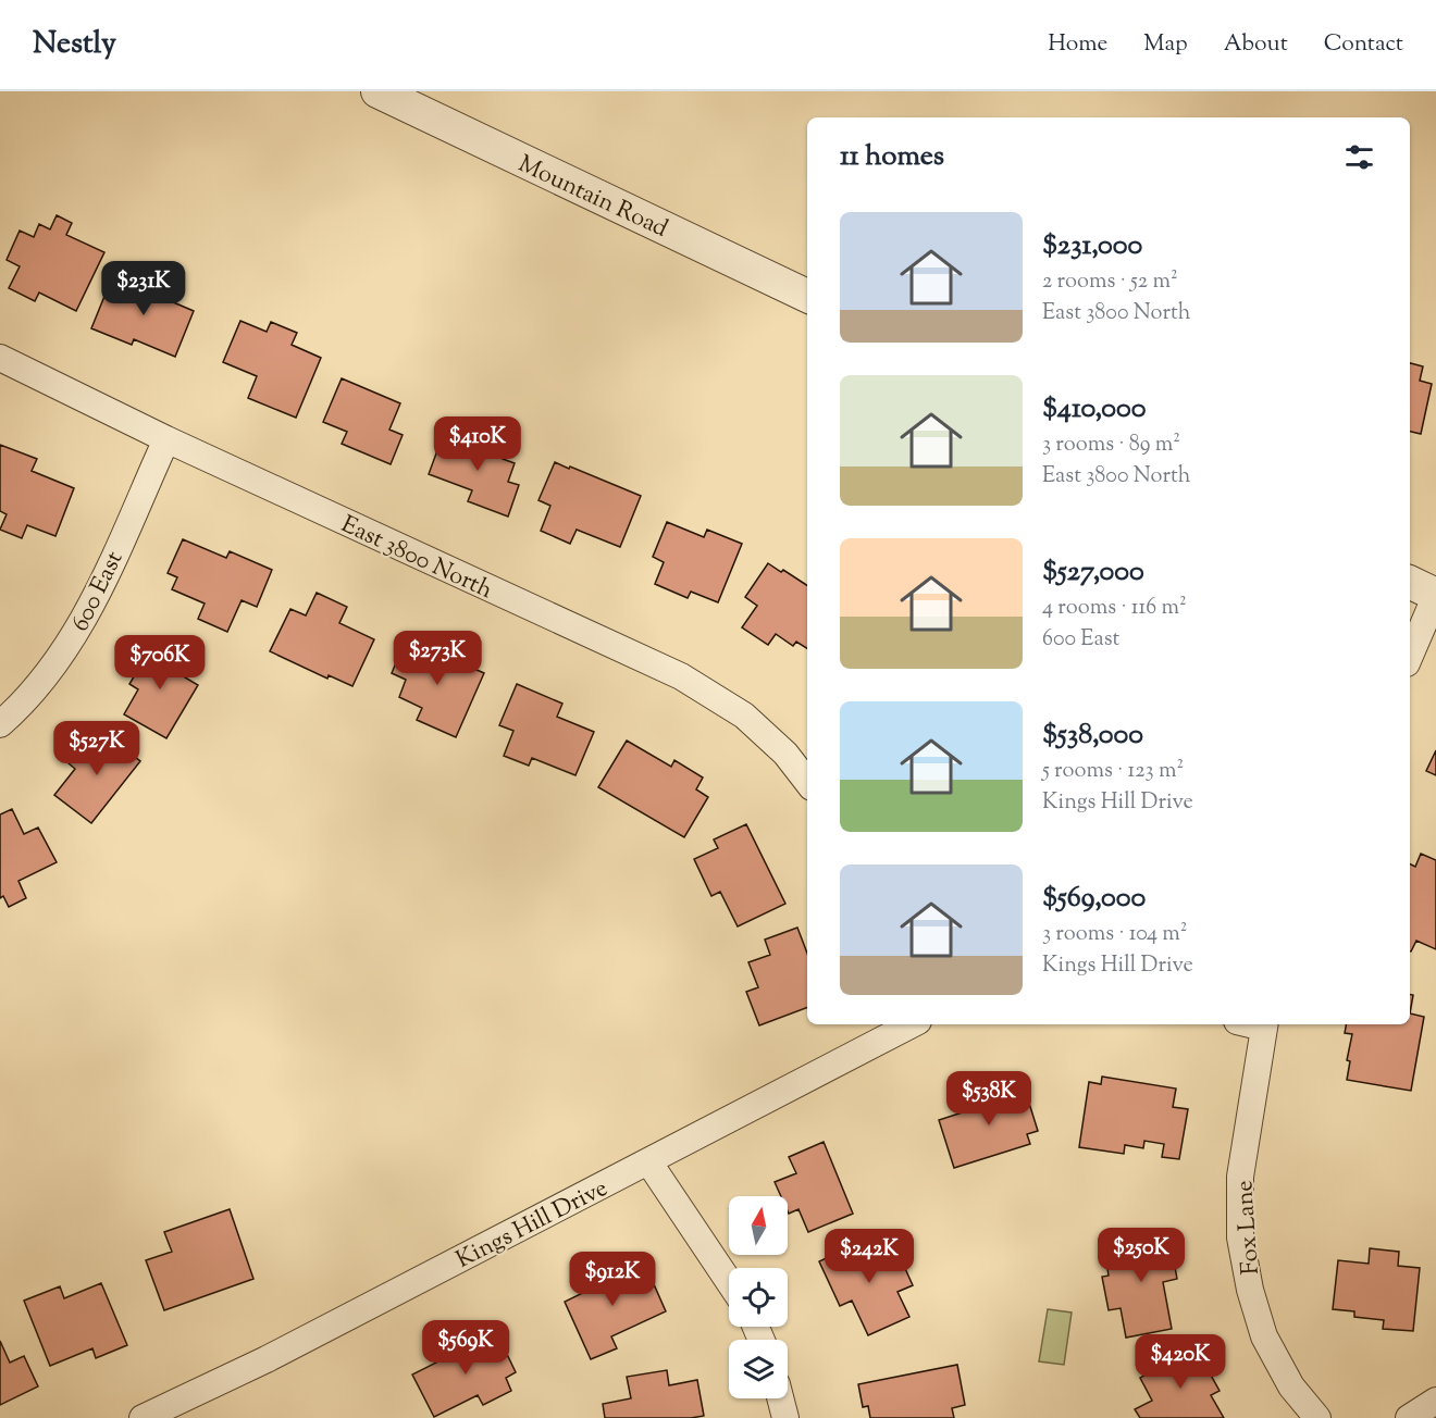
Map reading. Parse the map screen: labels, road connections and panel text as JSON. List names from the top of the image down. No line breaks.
{"streets":{"street":["Mountain Road","East 3800 North","600 East","Kings Hill Drive","Fox Lane"]},"crossings":[["East 3800 North","600 East"]],"north":"top","page":{"header":"Nestly","nav":["Home","Map","About","Contact"],"heading":"11 homes","list":[{"name":"$231,000","note":"2 rooms · 52 m² · East 3800 North"},{"name":"$410,000","note":"3 rooms · 89 m² · East 3800 North"},{"name":"$527,000","note":"4 rooms · 116 m² · 600 East"},{"name":"$538,000","note":"5 rooms · 123 m² · Kings Hill Drive"},{"name":"$569,000","note":"3 rooms · 104 m² · Kings Hill Drive"}],"price":["$231K","$410K","$273K","$706K","$527K","$538K","$250K","$242K","$912K","$569K","$420K"]}}
